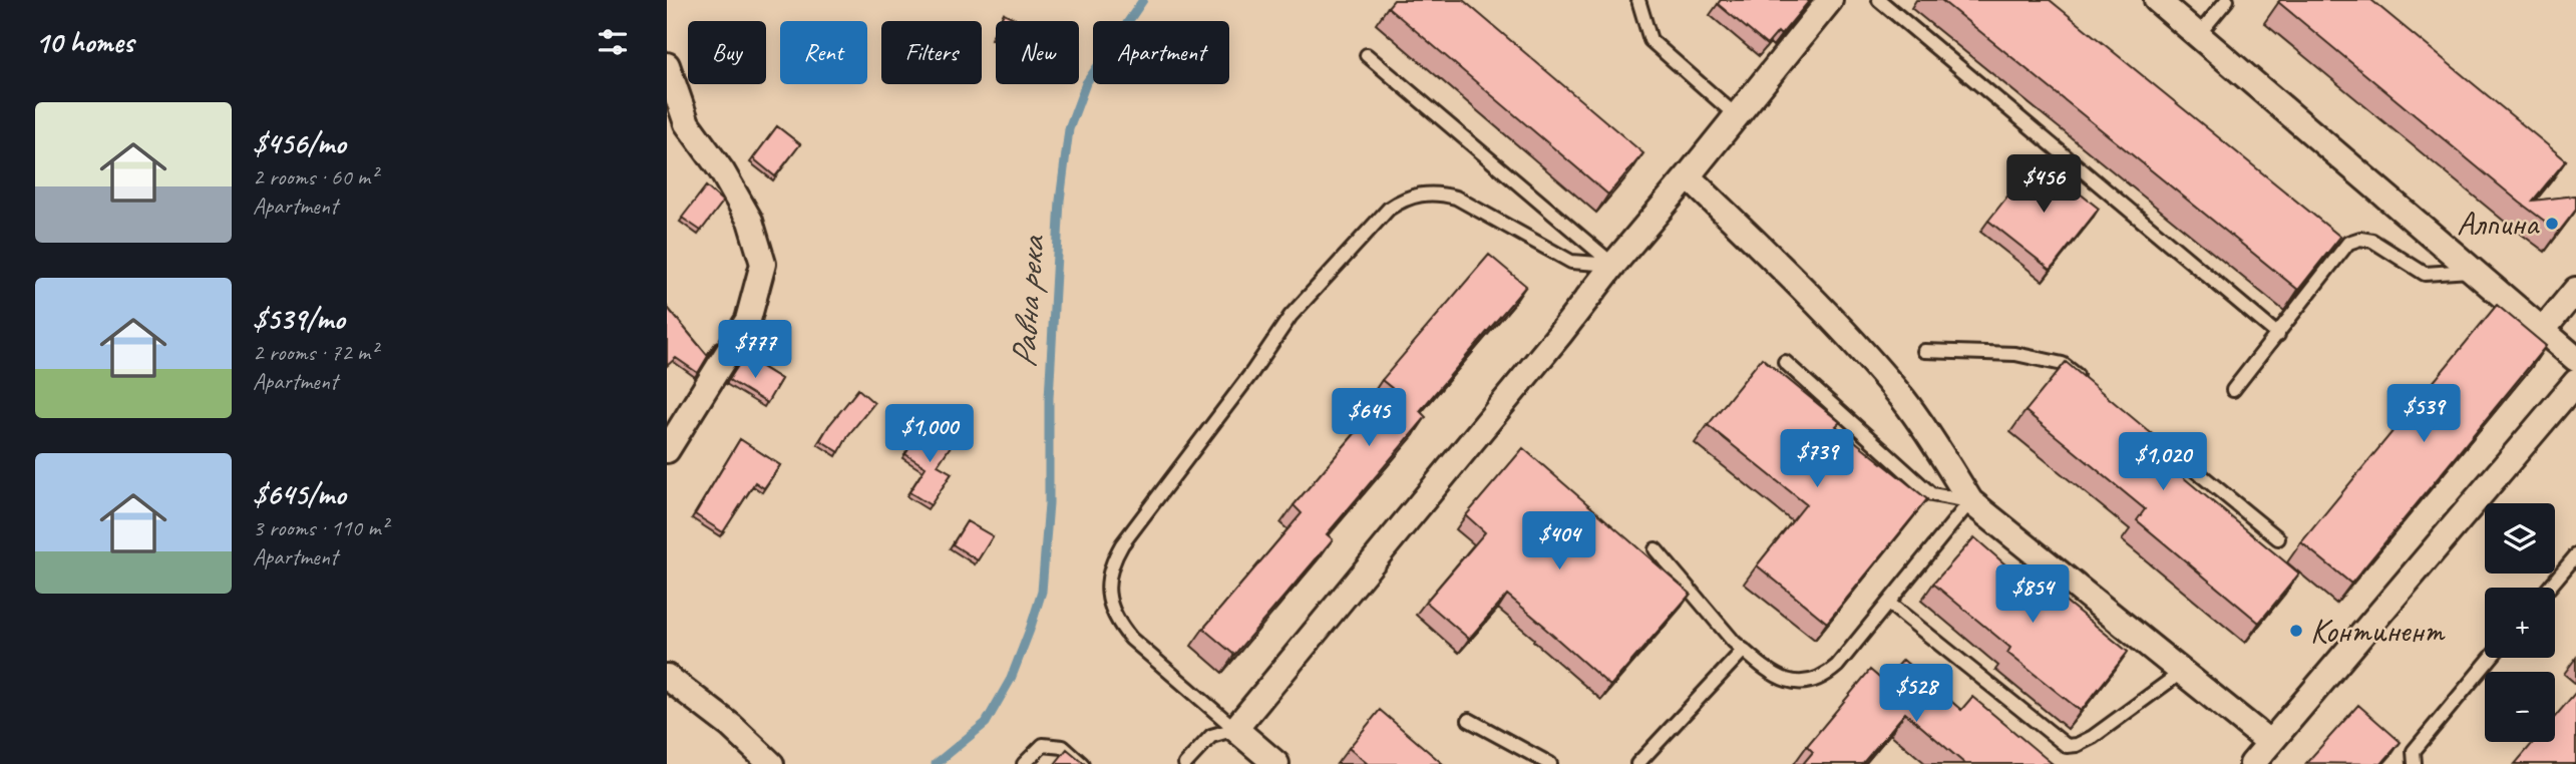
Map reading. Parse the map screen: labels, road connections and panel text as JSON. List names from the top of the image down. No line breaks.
{"water":["Равна река"],"places":["Алпина","Континент"],"page":{"heading":"10 homes","chip":["Buy","Rent","Filters","New","Apartment"],"list":[{"name":"$456/mo","note":"2 rooms · 60 m² · Apartment"},{"name":"$539/mo","note":"2 rooms · 72 m² · Apartment"},{"name":"$645/mo","note":"3 rooms · 110 m² · Apartment"}],"price":["$456","$777","$539","$645","$1,000","$739","$1,020","$404","$854","$528"],"map_buttons":["+","−"]}}
